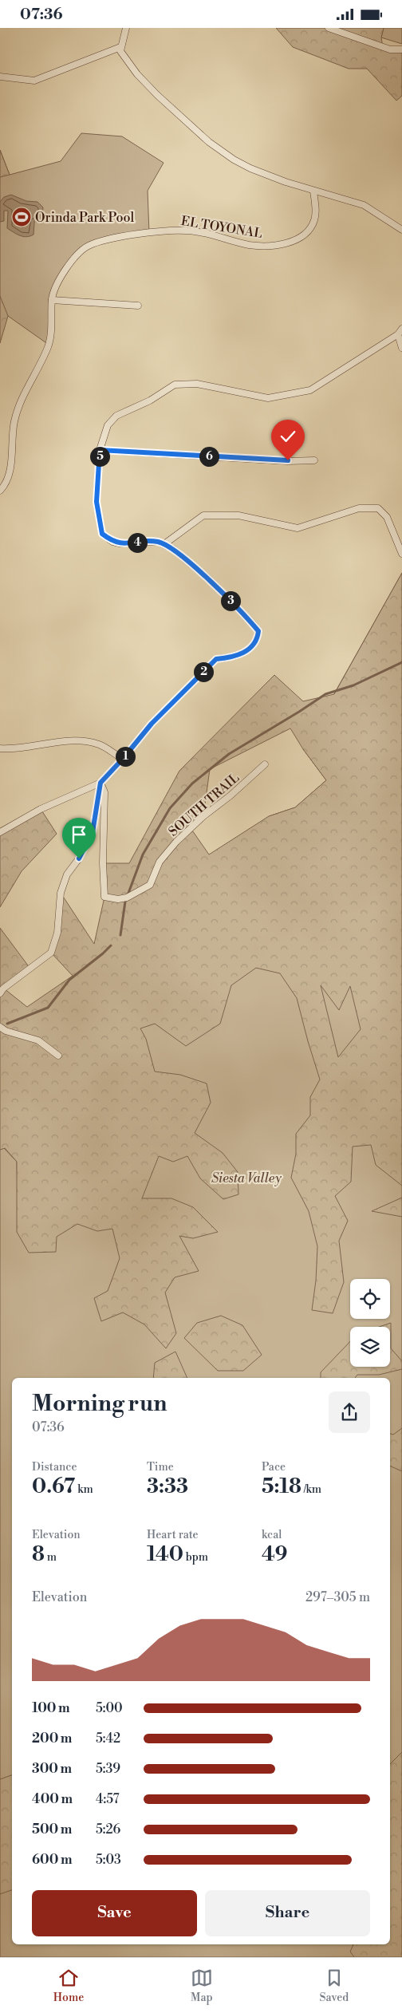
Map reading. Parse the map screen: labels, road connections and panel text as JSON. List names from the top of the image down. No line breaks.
{"streets":{"street":["EL TOYONAL","SOUTH TRAIL"]},"parks":["Siesta Valley"],"places":{"sports":["Orinda Park Pool"]},"page":{"status":"07:36","pins":["5","6","4","3","2","1"],"heading":["Morning run","07:36"],"stats":[["Distance","0.67 km"],["Time","3:33"],["Pace","5:18 /km"],["Elevation","8 m"],["Heart rate","140 bpm"],["kcal","49"]],"chart":["Elevation","297–305 m"],"list":[{"name":"100 m","note":"5:00"},{"name":"200 m","note":"5:42"},{"name":"300 m","note":"5:39"},{"name":"400 m","note":"4:57"},{"name":"500 m","note":"5:26"},{"name":"600 m","note":"5:03"}],"buttons":["Save","Share"],"tabs":["Home","Map","Saved"]}}
